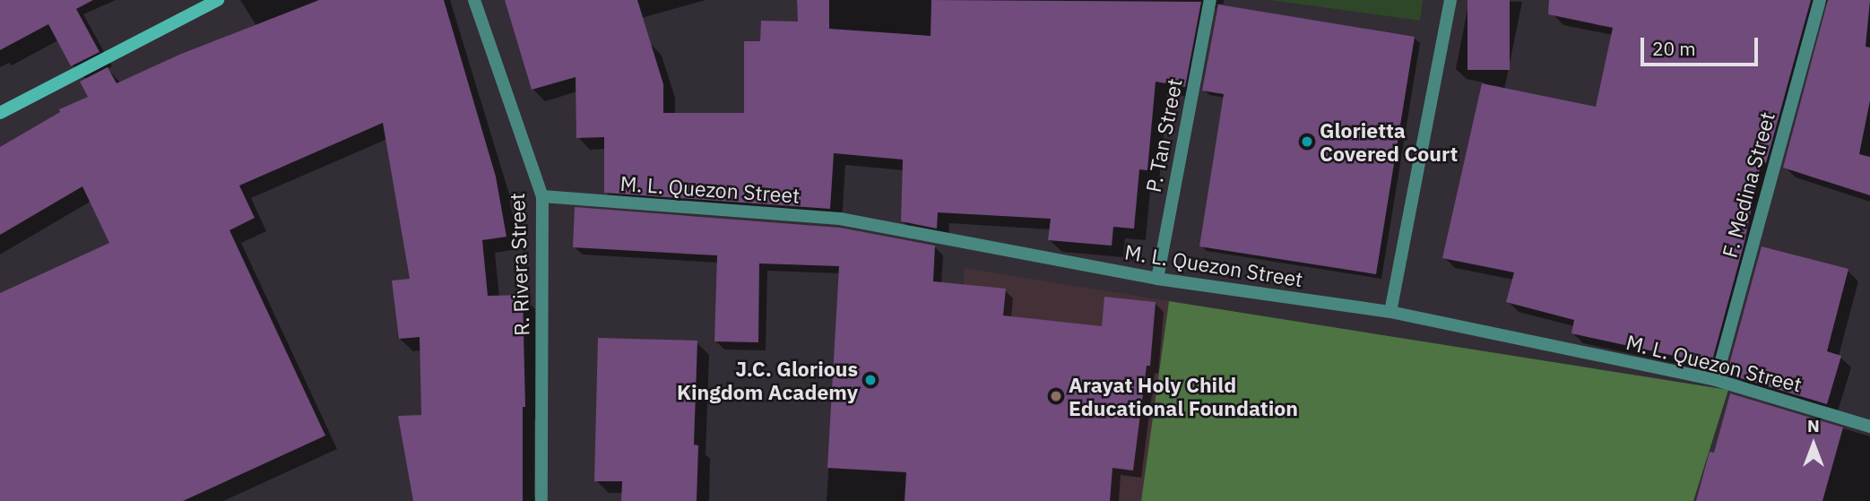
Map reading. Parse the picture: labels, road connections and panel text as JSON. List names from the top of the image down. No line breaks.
{"streets":{"street":["P. Tan Street","F. Medina Street","M. L. Quezon Street","R. Rivera Street"]},"crossings":[["P. Tan Street","M. L. Quezon Street"],["F. Medina Street","M. L. Quezon Street"],["M. L. Quezon Street","R. Rivera Street"]],"places":["Glorietta Covered Court","J.C. Glorious Kingdom Academy","Arayat Holy Child Educational Foundation"],"scale_bar":"20 m","north":"top"}
